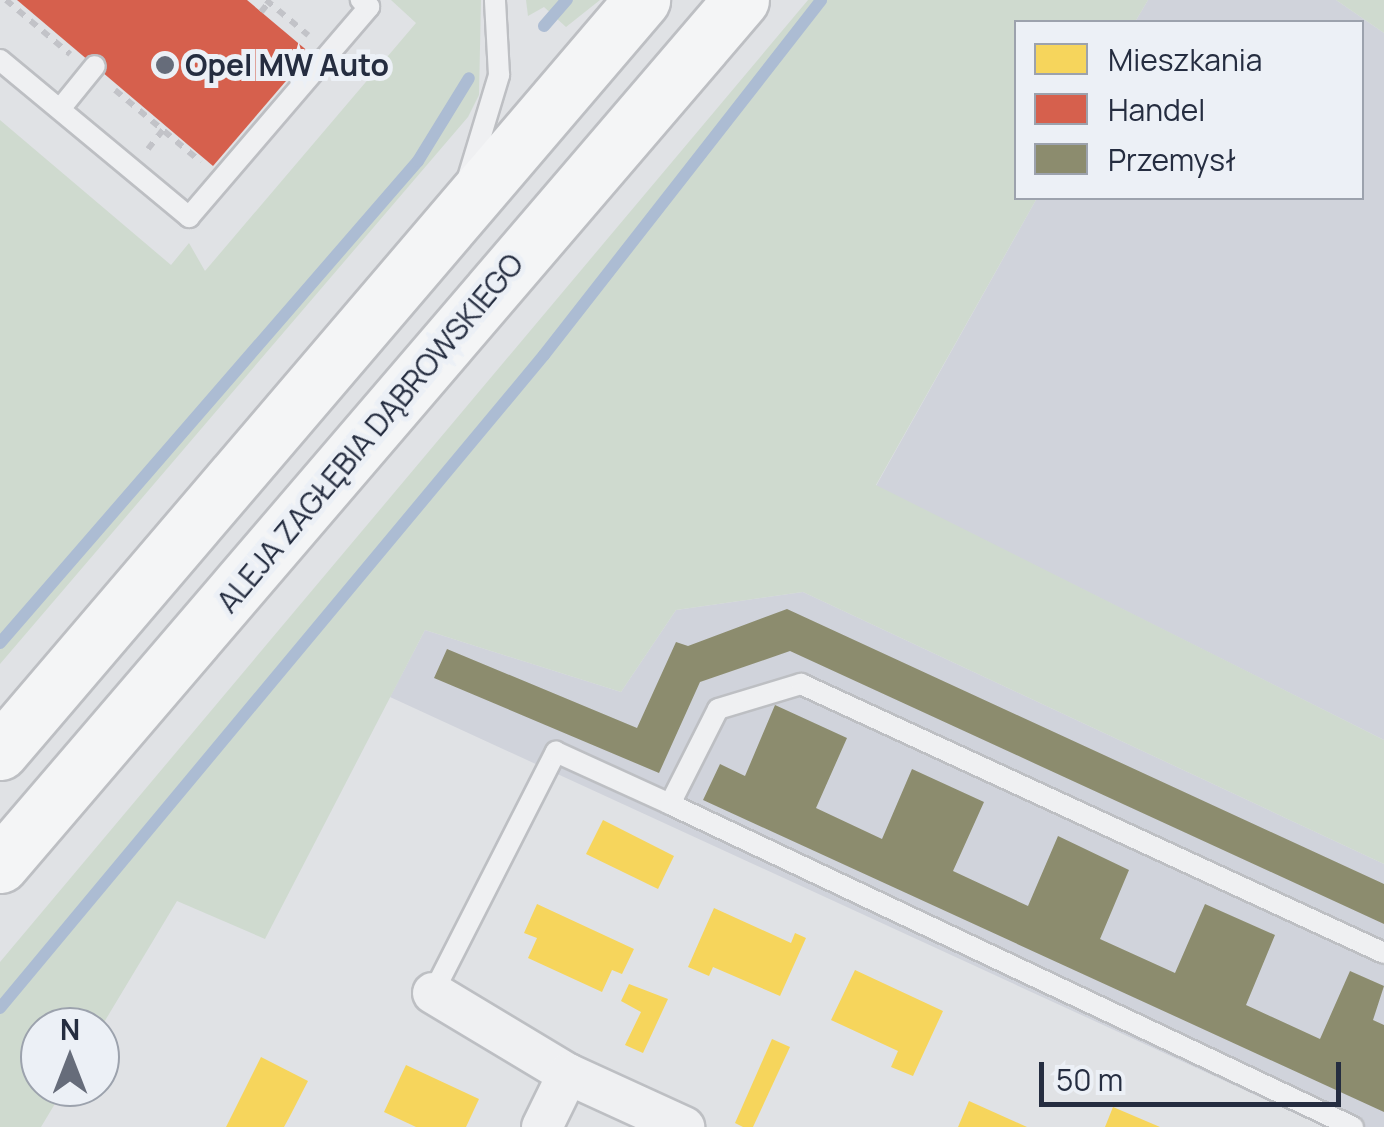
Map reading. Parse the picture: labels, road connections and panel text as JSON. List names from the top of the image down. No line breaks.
{"streets":{"main road":["ALEJA ZAGŁĘBIA DĄBROWSKIEGO"]},"places":["Opel MW Auto"],"legend":["Mieszkania","Handel","Przemysł"],"scale_bar":"50 m","north":"top"}
